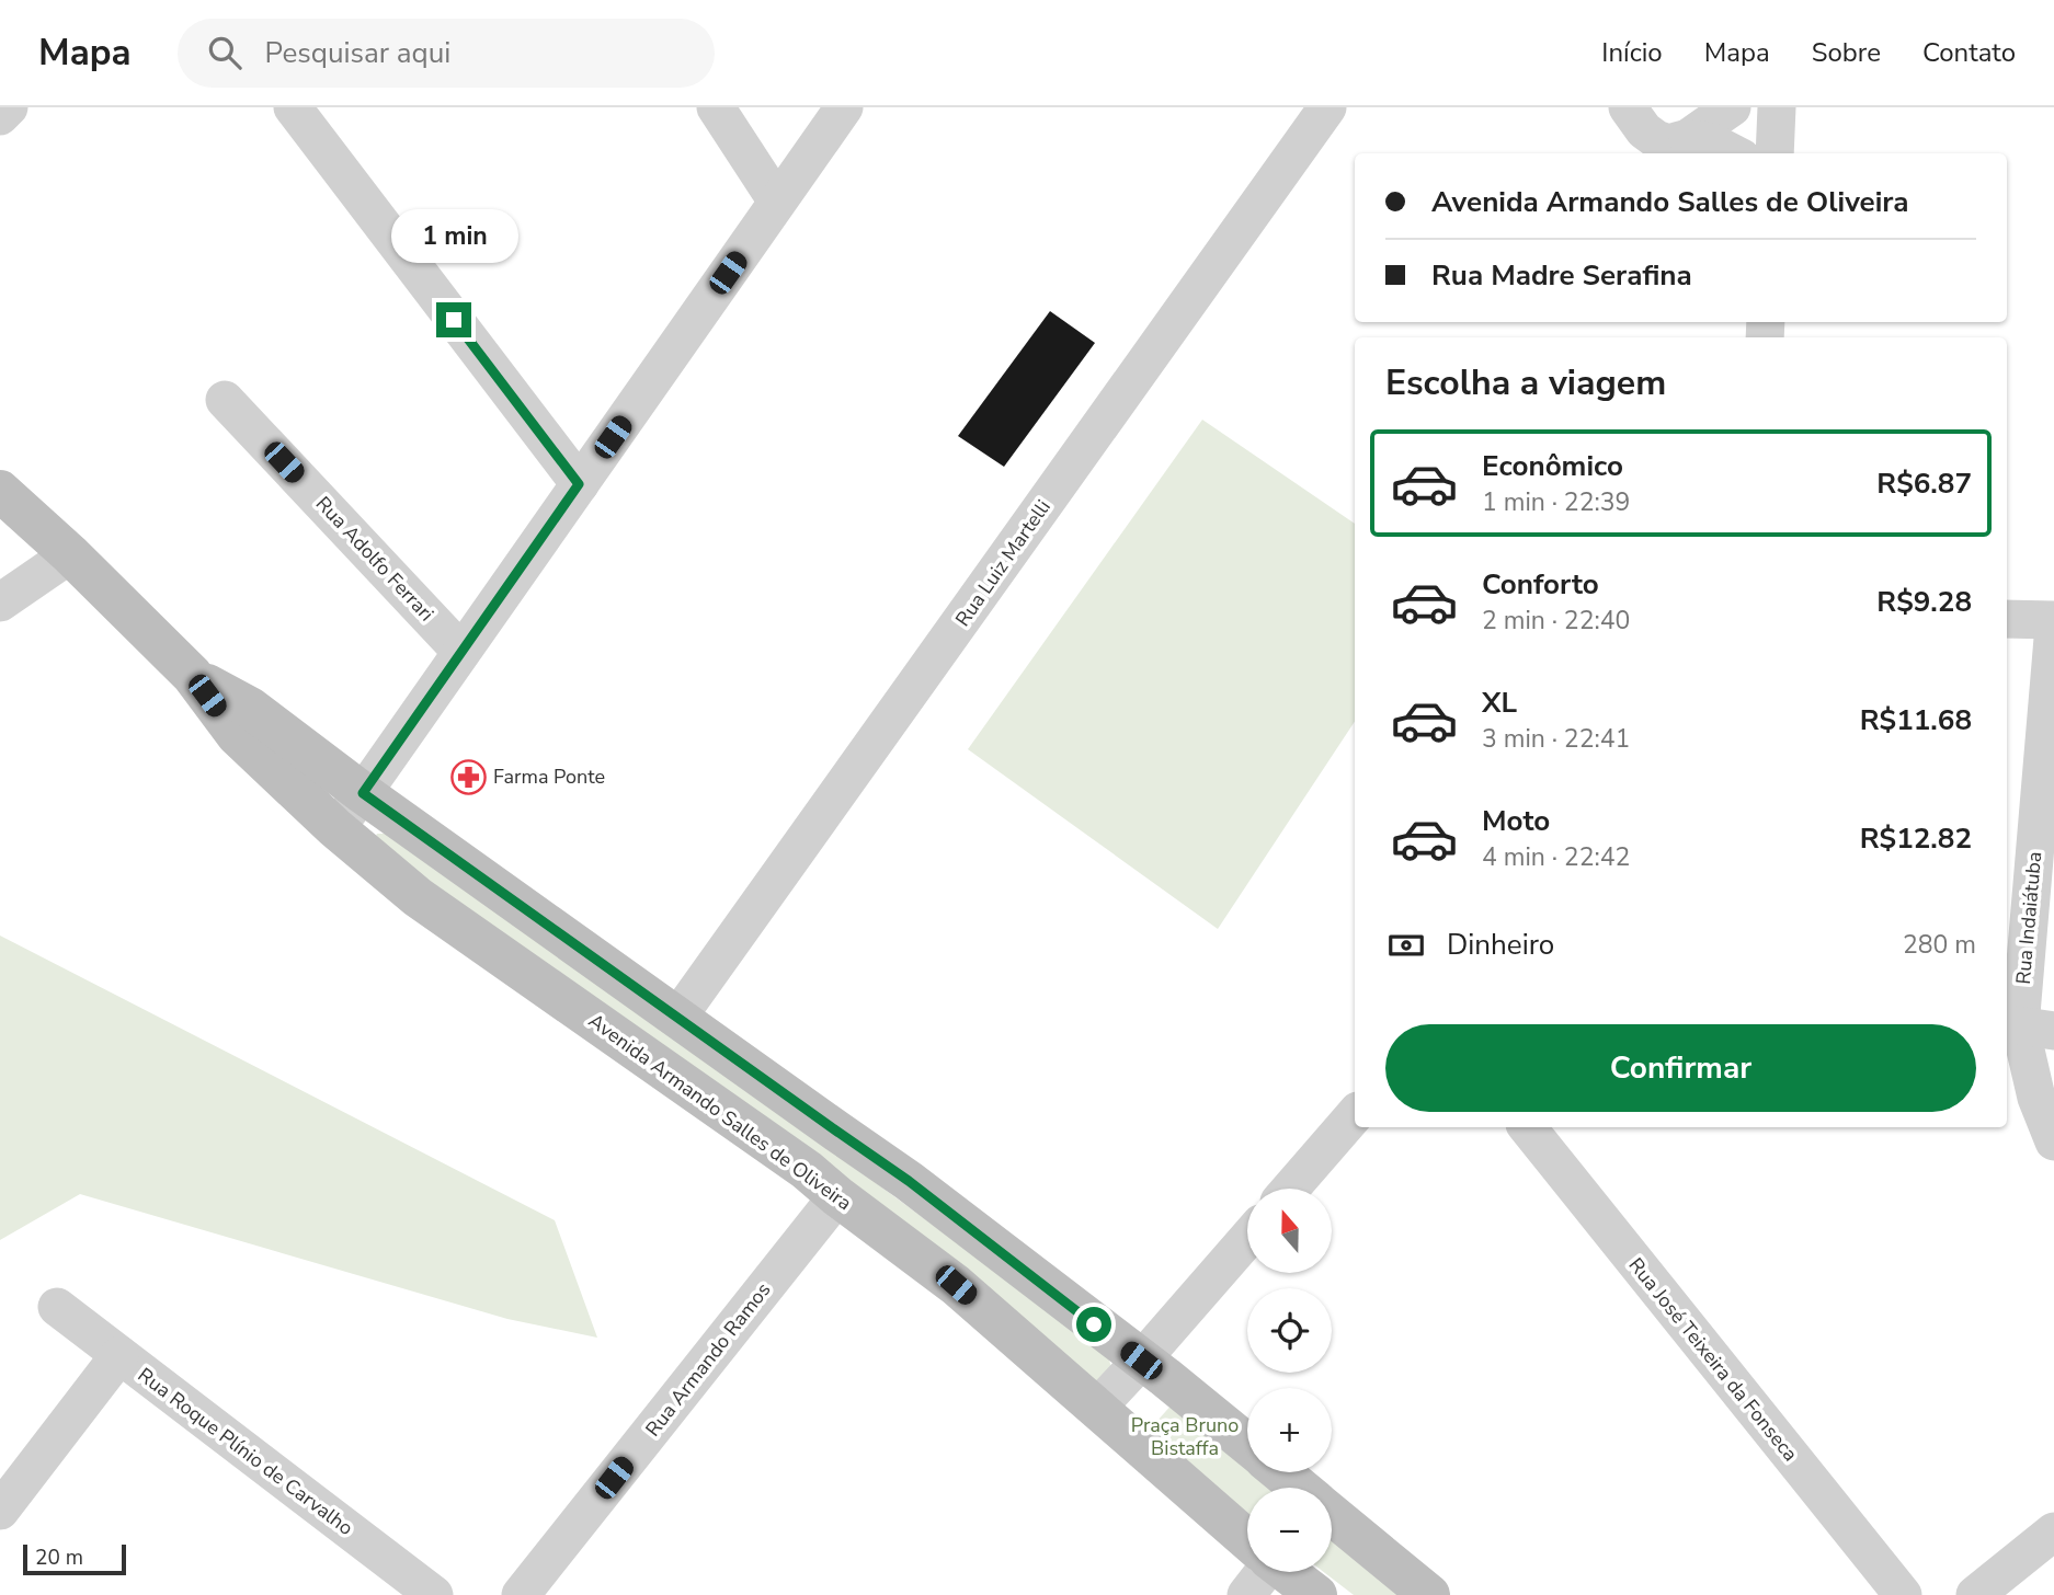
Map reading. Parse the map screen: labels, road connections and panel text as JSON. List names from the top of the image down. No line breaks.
{"streets":{"main road":["Avenida Armando Salles de Oliveira"],"street":["Rua Adolfo Ferrari","Rua Luiz Martelli","Rua Indaiátuba","Rua Armando Ramos","Rua José Teixeira da Fonseca","Rua Roque Plínio de Carvalho"]},"crossings":[["Rua Luiz Martelli","Avenida Armando Salles de Oliveira"],["Avenida Armando Salles de Oliveira","Rua Armando Ramos"]],"parks":["Praça Bruno Bistaffa"],"places":{"pharmacy":["Farma Ponte"]},"scale_bar":"20 m","north":"top","page":{"header":"Mapa","search":"Pesquisar aqui","nav":["Início","Mapa","Sobre","Contato"],"banner":["Avenida Armando Salles de Oliveira","Rua Madre Serafina"],"bubble":"1 min","heading":"Escolha a viagem","list":[{"name":"Econômico","note":"1 min · 22:39","value":"R$6.87"},{"name":"Conforto","note":"2 min · 22:40","value":"R$9.28"},{"name":"XL","note":"3 min · 22:41","value":"R$11.68"},{"name":"Moto","note":"4 min · 22:42","value":"R$12.82"}],"pay":["Dinheiro","280 m"],"buttons":"Confirmar","map_buttons":["+","−"],"scale":"20 m"}}
